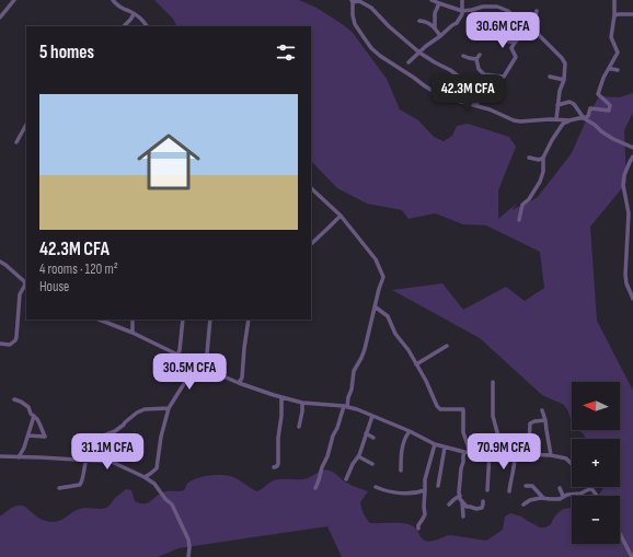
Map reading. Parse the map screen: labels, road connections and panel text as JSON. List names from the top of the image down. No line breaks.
{"north":"left","page":{"price":["30.6M CFA","42.3M CFA","30.5M CFA","31.1M CFA","70.9M CFA"],"heading":"5 homes","list":[{"name":"42.3M CFA","note":"4 rooms · 120 m² · House"}],"map_buttons":["+","−"]}}
